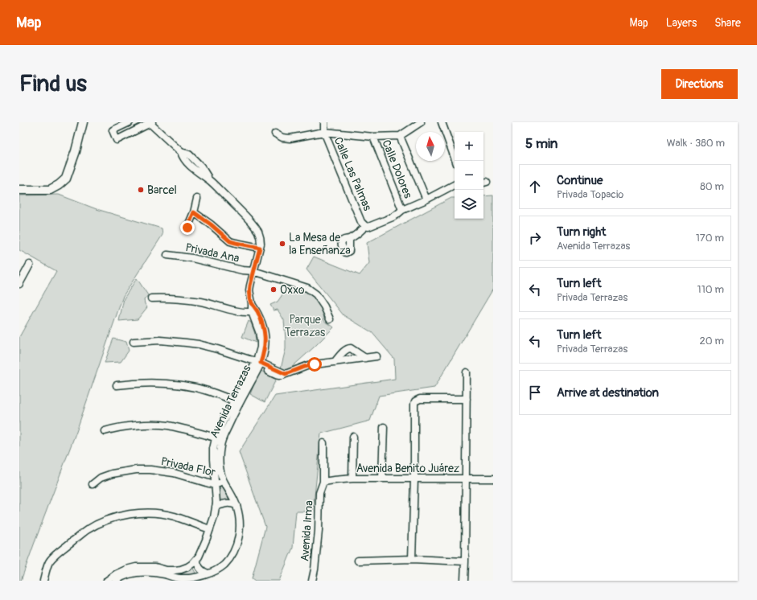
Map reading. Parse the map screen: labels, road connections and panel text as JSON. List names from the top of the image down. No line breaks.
{"streets":{"street":["Calle Dolores","Calle Las Palmas","Privada Ana","Avenida Terrazas","Privada Flor","Avenida Benito Juárez","Avenida Irma"]},"crossings":[["Calle Dolores","Calle Las Palmas"],["Privada Ana","Avenida Terrazas"],["Avenida Terrazas","Privada Flor"],["Avenida Benito Juárez","Avenida Irma"]],"parks":["Parque Terrazas"],"places":["Barcel","La Mesa de la Enseñanza","Oxxo"],"north":"top","page":{"header":"Map","nav":["Map","Layers","Share"],"buttons":"Directions","title":"Find us","heading":["5 min","Walk · 380 m"],"map_buttons":["+","−"],"list":[["Continue","Privada Topacio","80 m"],["Turn right","Avenida Terrazas","170 m"],["Turn left","Privada Terrazas","110 m"],["Turn left","Privada Terrazas","20 m"],"Arrive at destination"]}}
